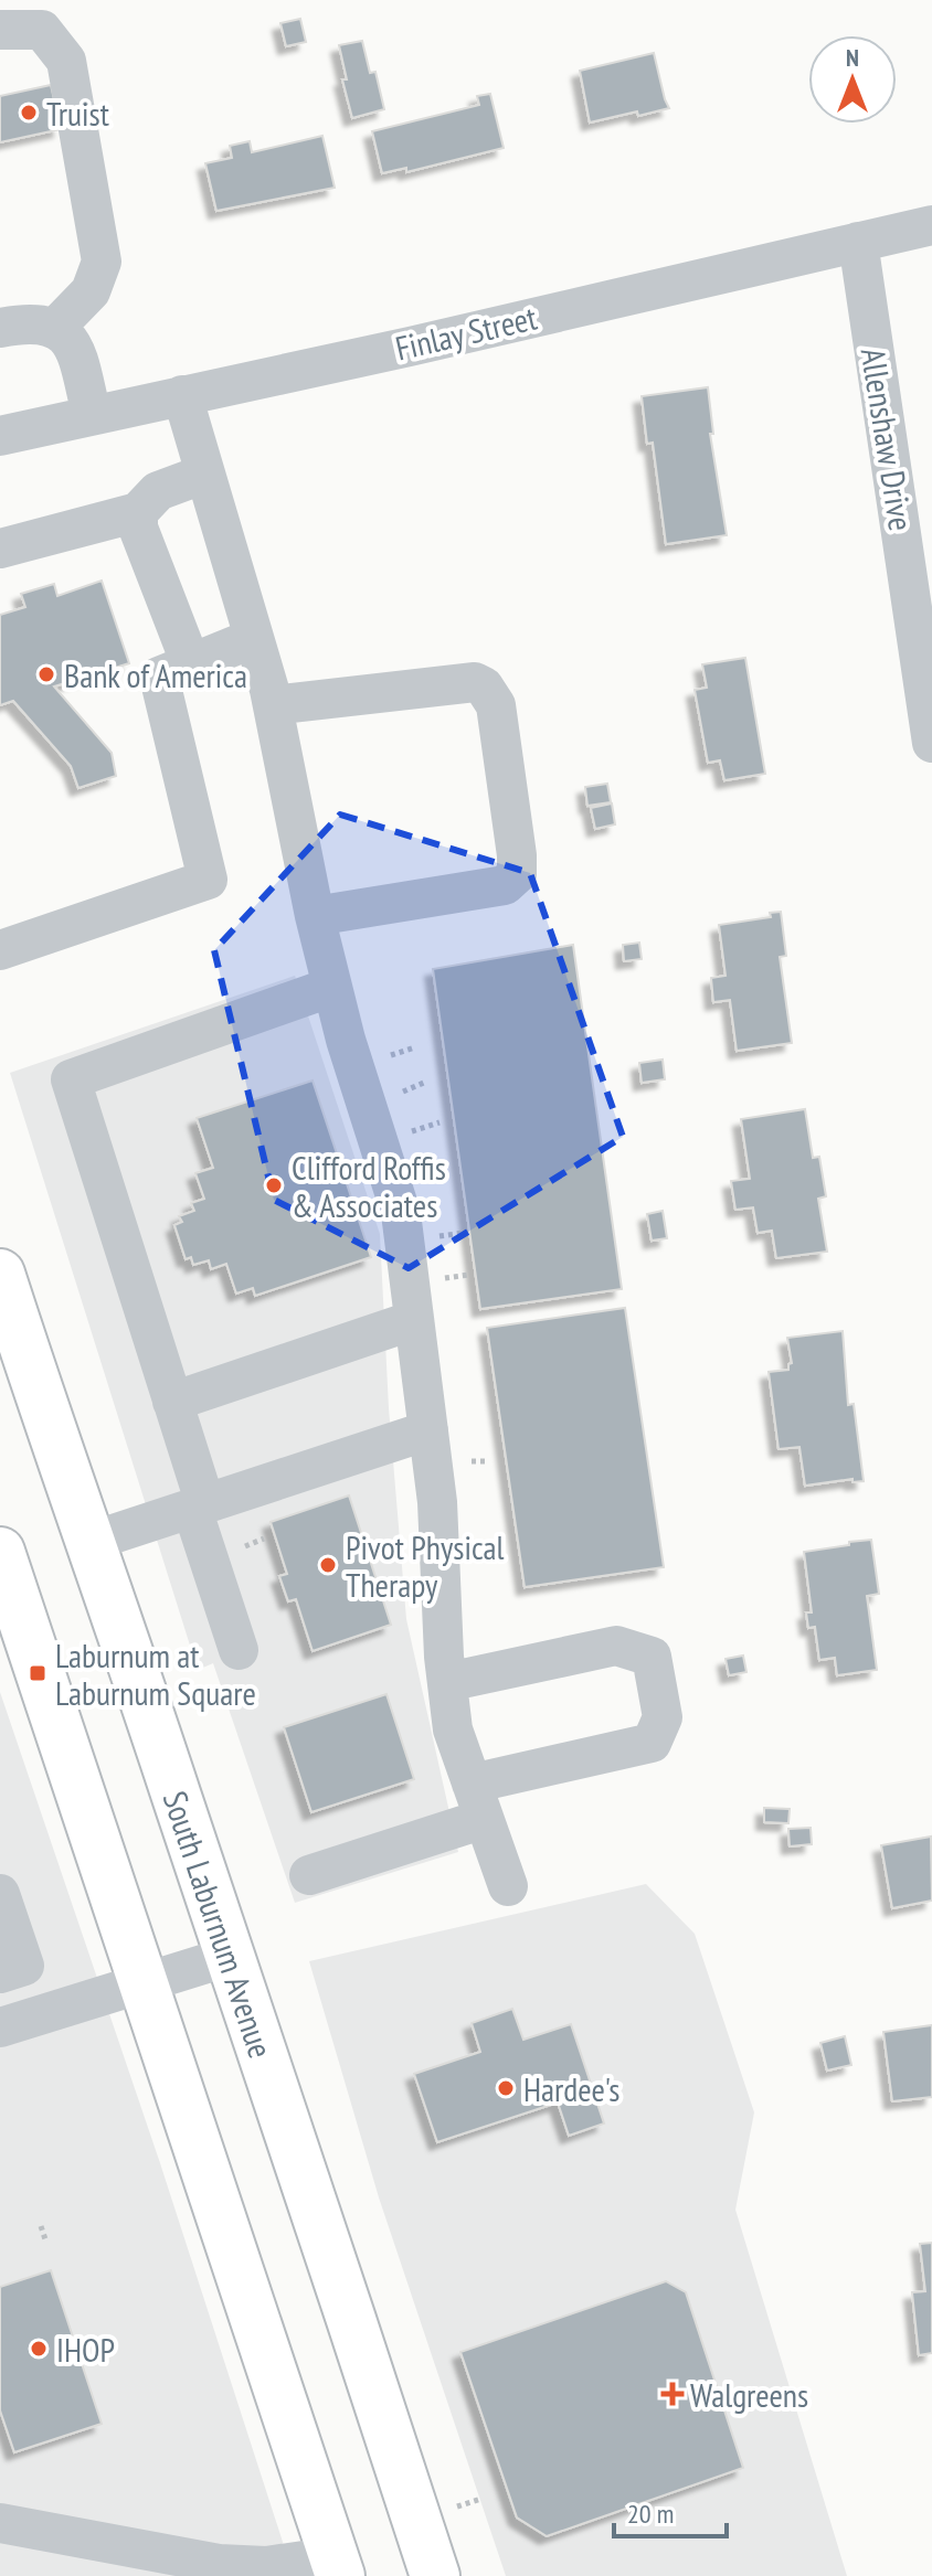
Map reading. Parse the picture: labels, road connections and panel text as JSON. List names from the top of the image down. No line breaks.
{"streets":{"main road":["South Laburnum Avenue"],"street":["Finlay Street","Allenshaw Drive"]},"crossings":[["Finlay Street","Allenshaw Drive"]],"places":{"other":["Truist","Bank of America","Clifford Roffis & Associates","Pivot Physical Therapy","Hardee's","IHOP"],"transit":["Laburnum at Laburnum Square"],"health":["Walgreens"]},"scale_bar":"20 m","north":"top"}
